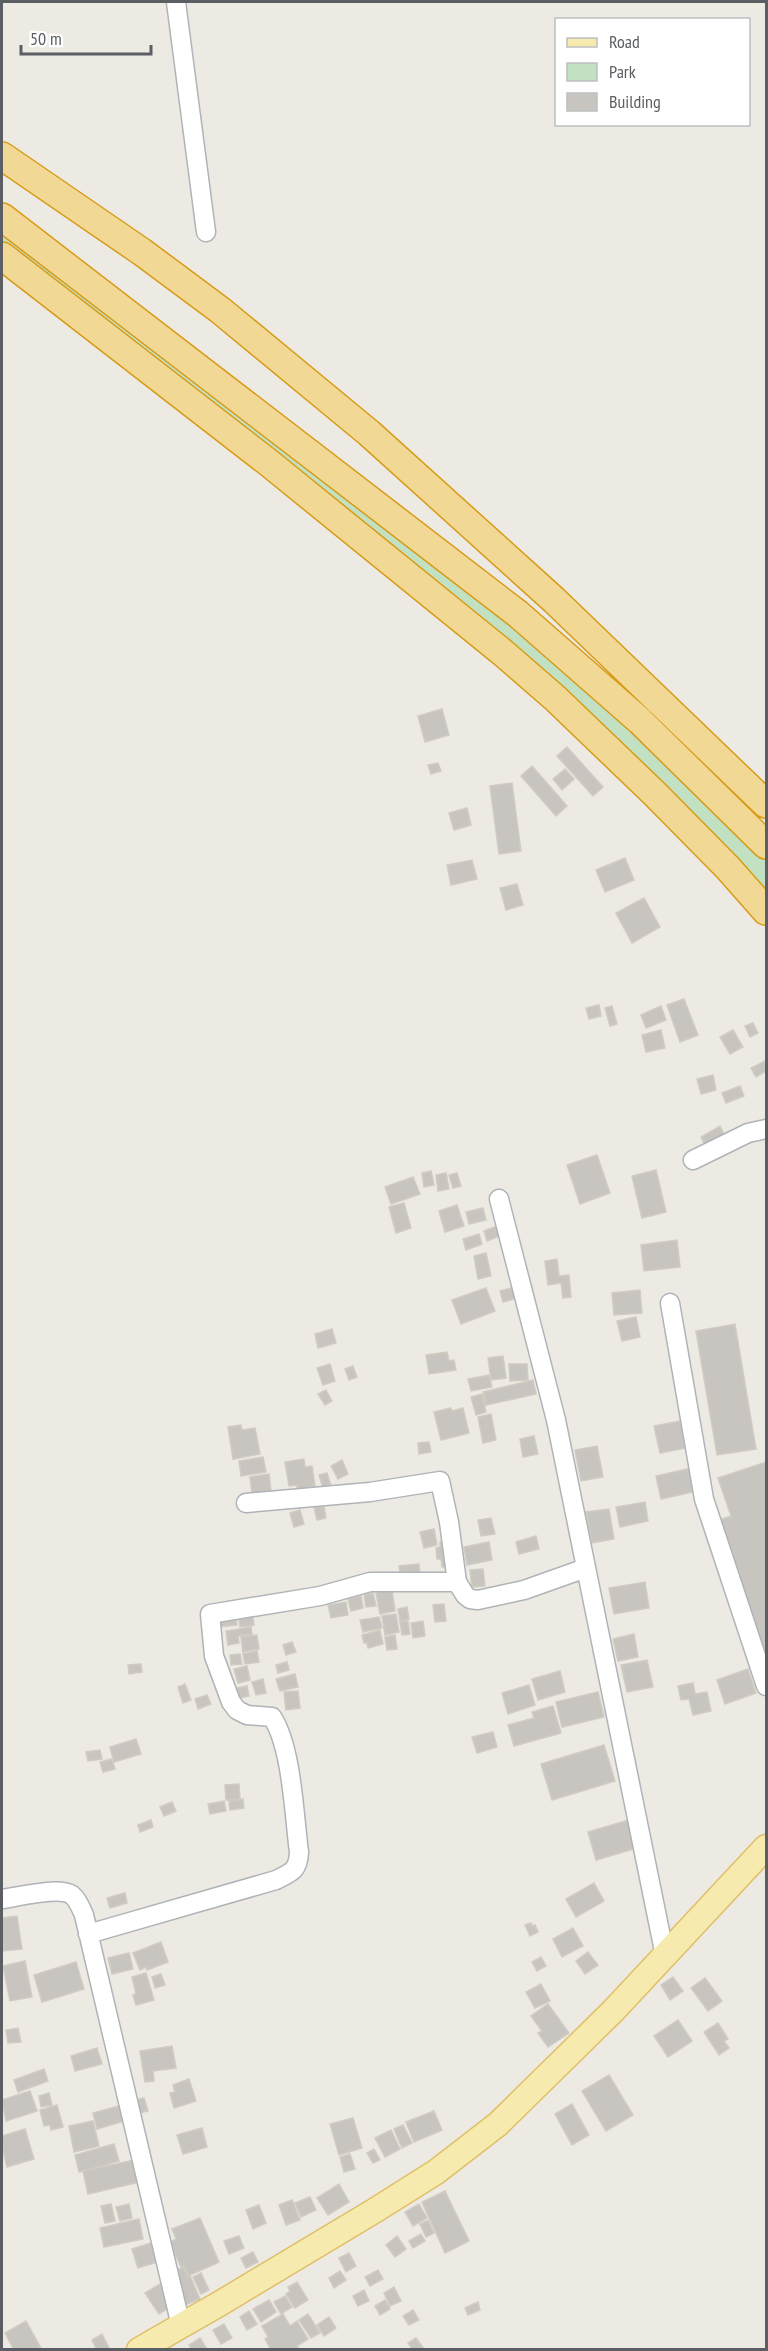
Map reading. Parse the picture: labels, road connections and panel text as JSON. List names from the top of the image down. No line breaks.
{"legend":["Road","Park","Building"],"scale_bar":"50 m"}
